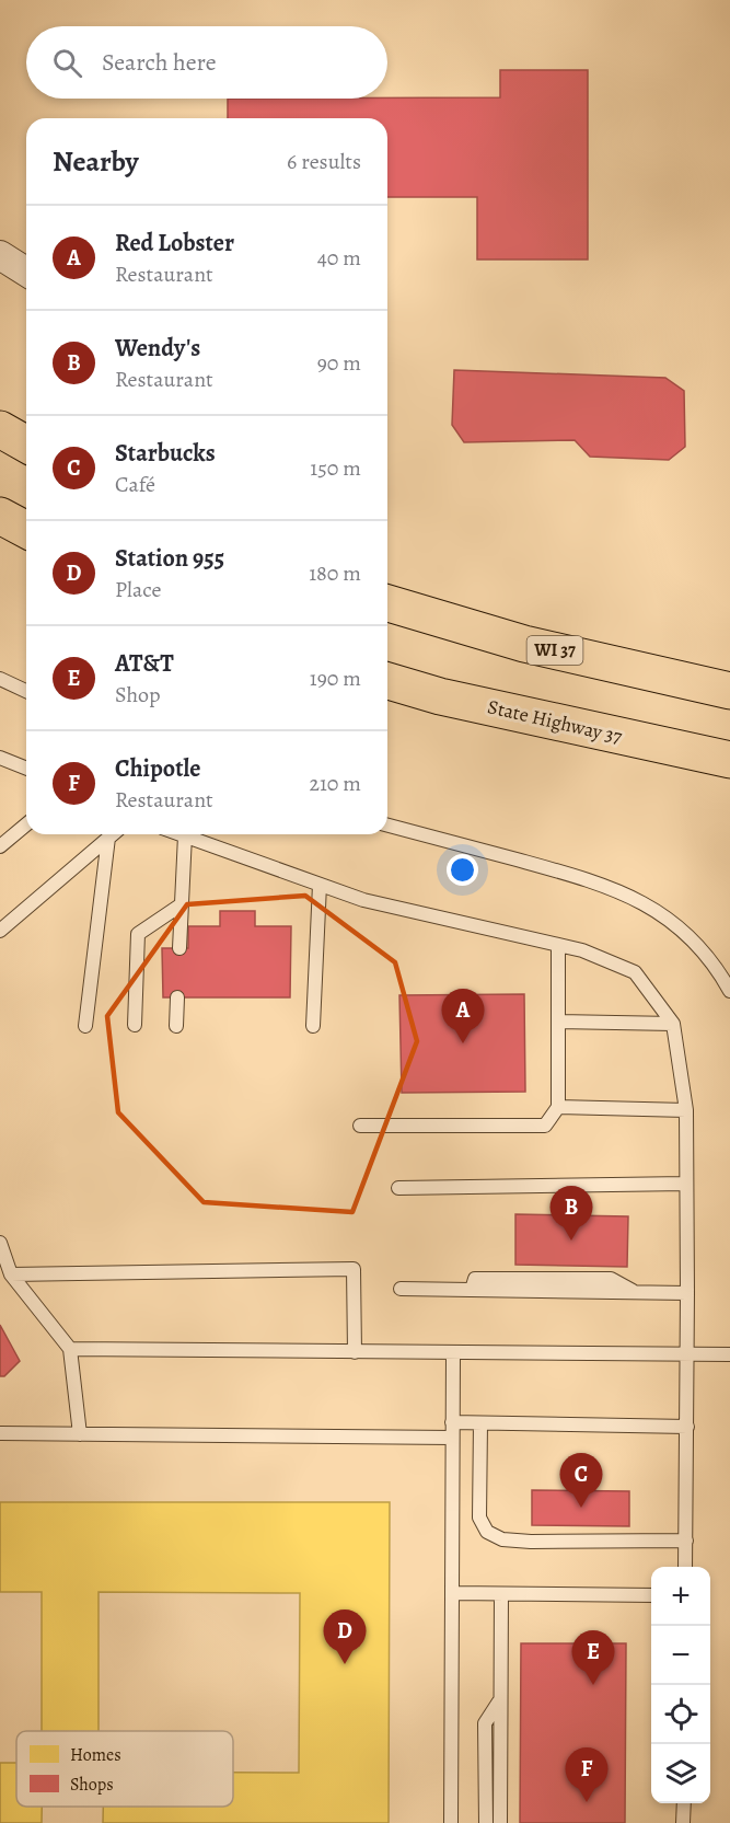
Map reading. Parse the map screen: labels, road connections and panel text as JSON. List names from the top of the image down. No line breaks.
{"streets":{"main road":["WI 37","State Highway 37"]},"legend":["Homes","Shops"],"page":{"search":"Search here","heading":["Nearby","6 results"],"list":[{"mark":"A","name":"Red Lobster","note":"Restaurant","value":"40 m"},{"mark":"B","name":"Wendy's","note":"Restaurant","value":"90 m"},{"mark":"C","name":"Starbucks","note":"Café","value":"150 m"},{"mark":"D","name":"Station 955","note":"Place","value":"180 m"},{"mark":"E","name":"AT&T","note":"Shop","value":"190 m"},{"mark":"F","name":"Chipotle","note":"Restaurant","value":"210 m"}],"pins":["A","B","C","D","E","F"],"map_buttons":["+","−"]}}
